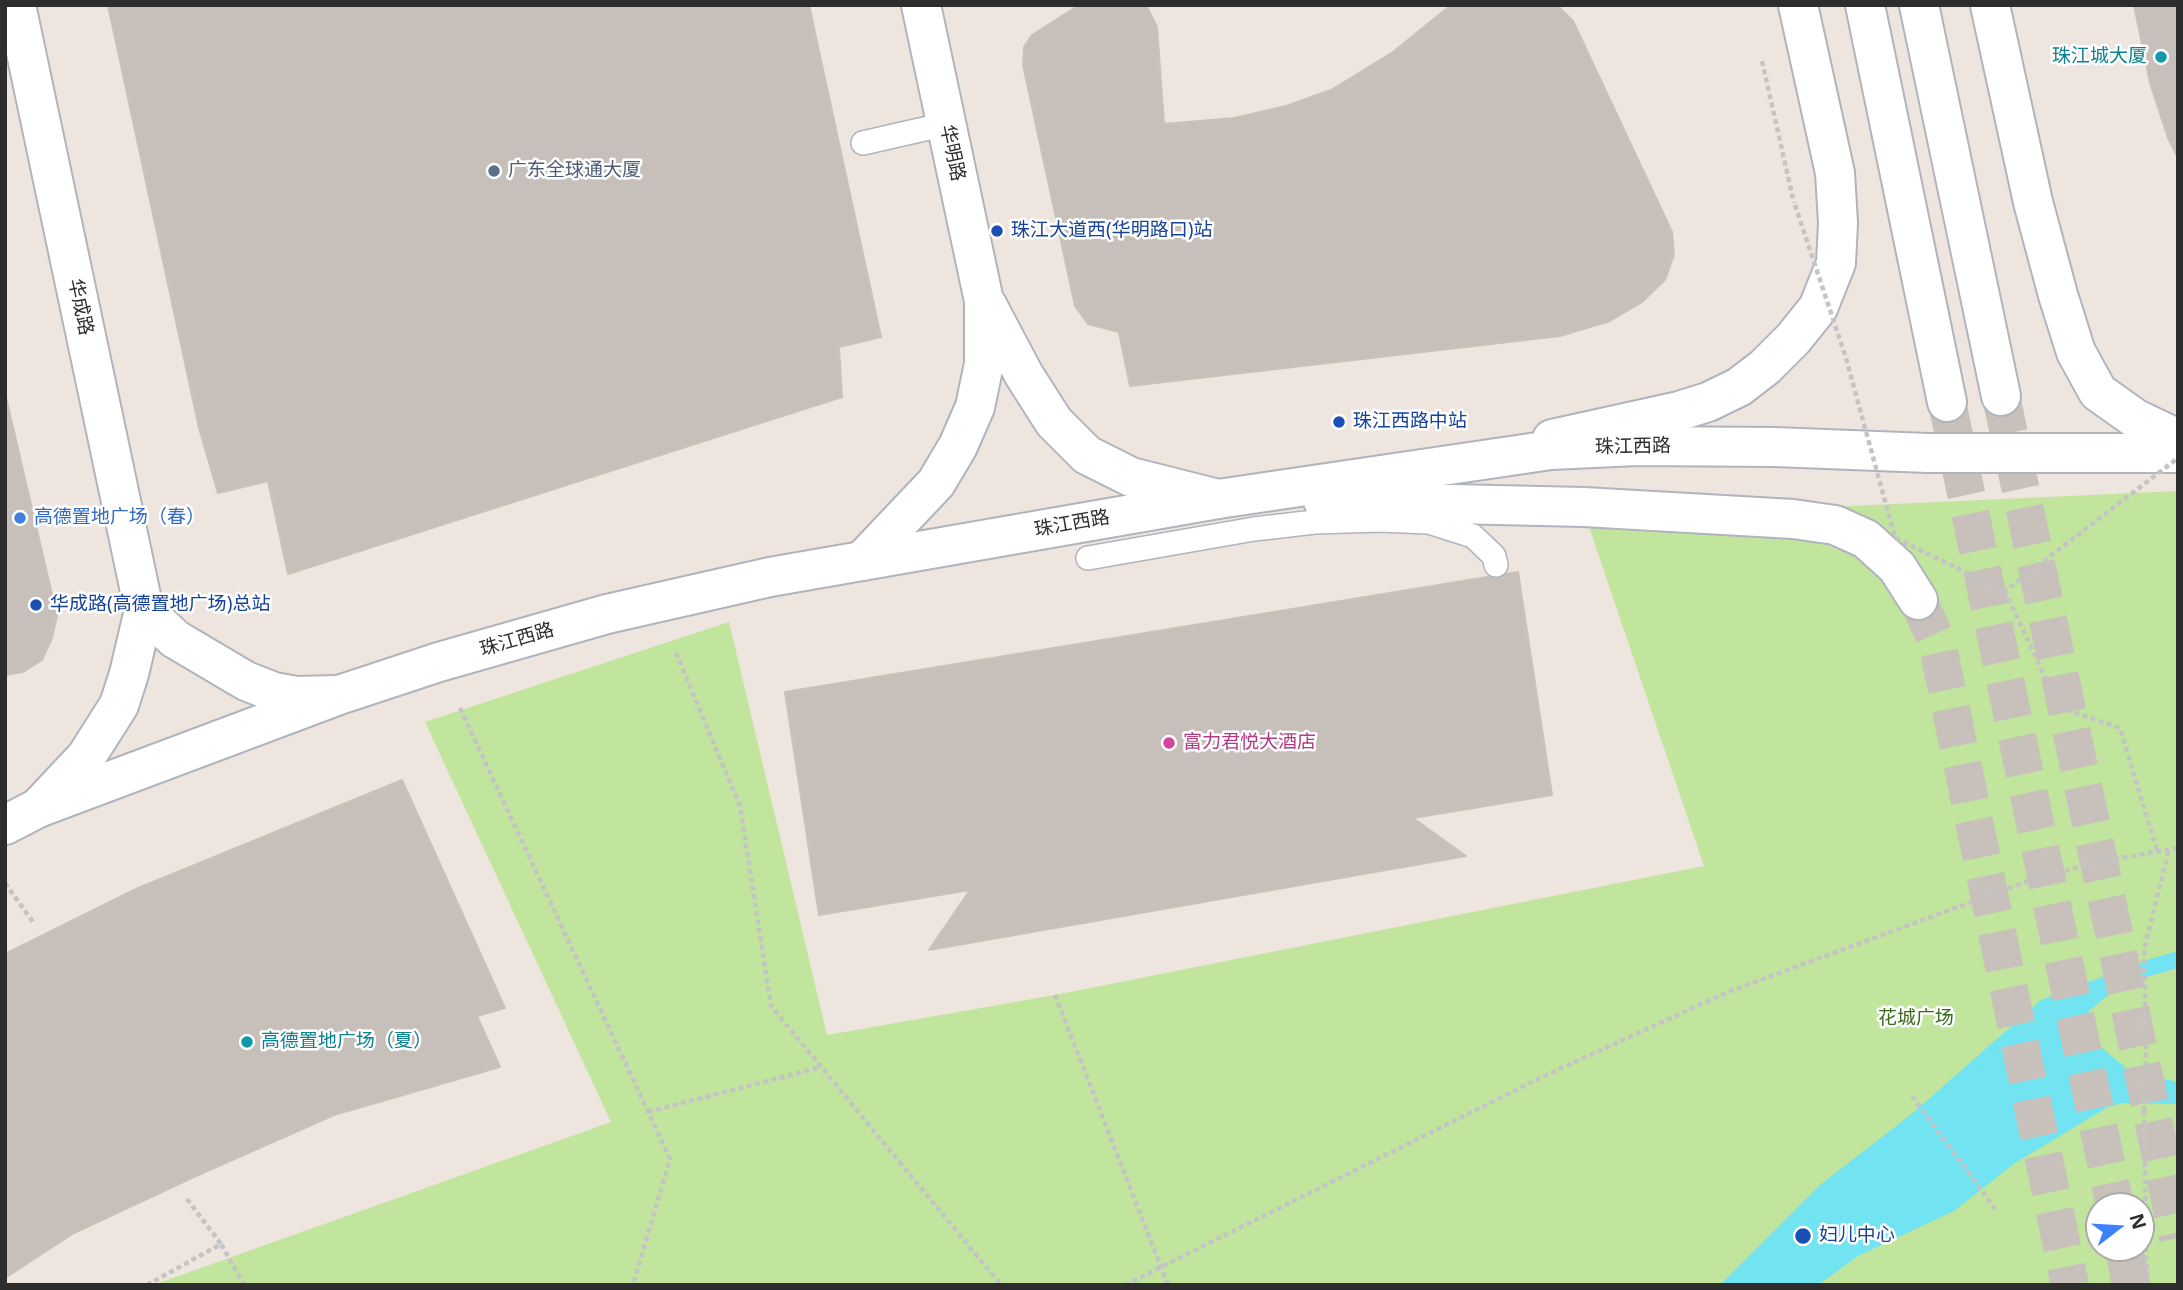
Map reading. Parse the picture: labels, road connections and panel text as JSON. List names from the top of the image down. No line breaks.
{"streets":{"main road":["华明路","华成路","珠江西路"]},"parks":["花城广场"],"places":["珠江城大厦","广东全球通大厦","珠江大道西(华明路口)站","珠江西路中站","高德置地广场（春）","华成路(高德置地广场)总站","富力君悦大酒店","高德置地广场（夏）","妇儿中心"],"north":"right"}
